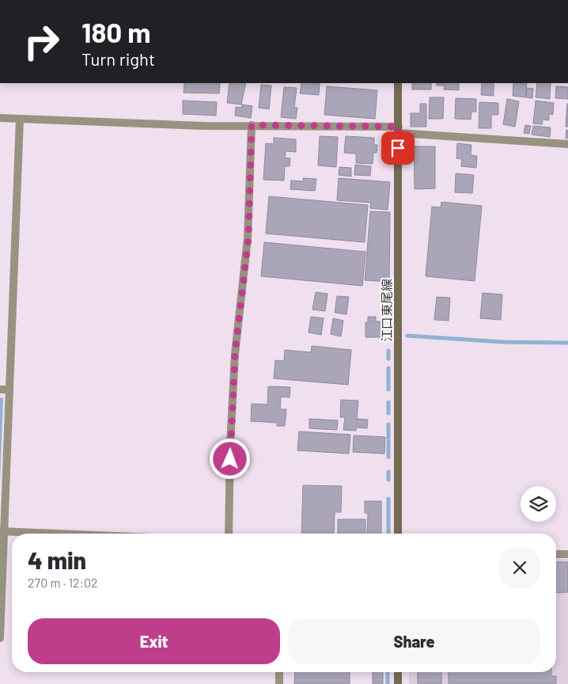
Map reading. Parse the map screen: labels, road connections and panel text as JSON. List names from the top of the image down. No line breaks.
{"streets":{"main road":["江口東尾線"]},"page":{"turn":["180 m","Turn right"],"heading":["4 min","270 m · 12:02"],"buttons":["Exit","Share"]}}
